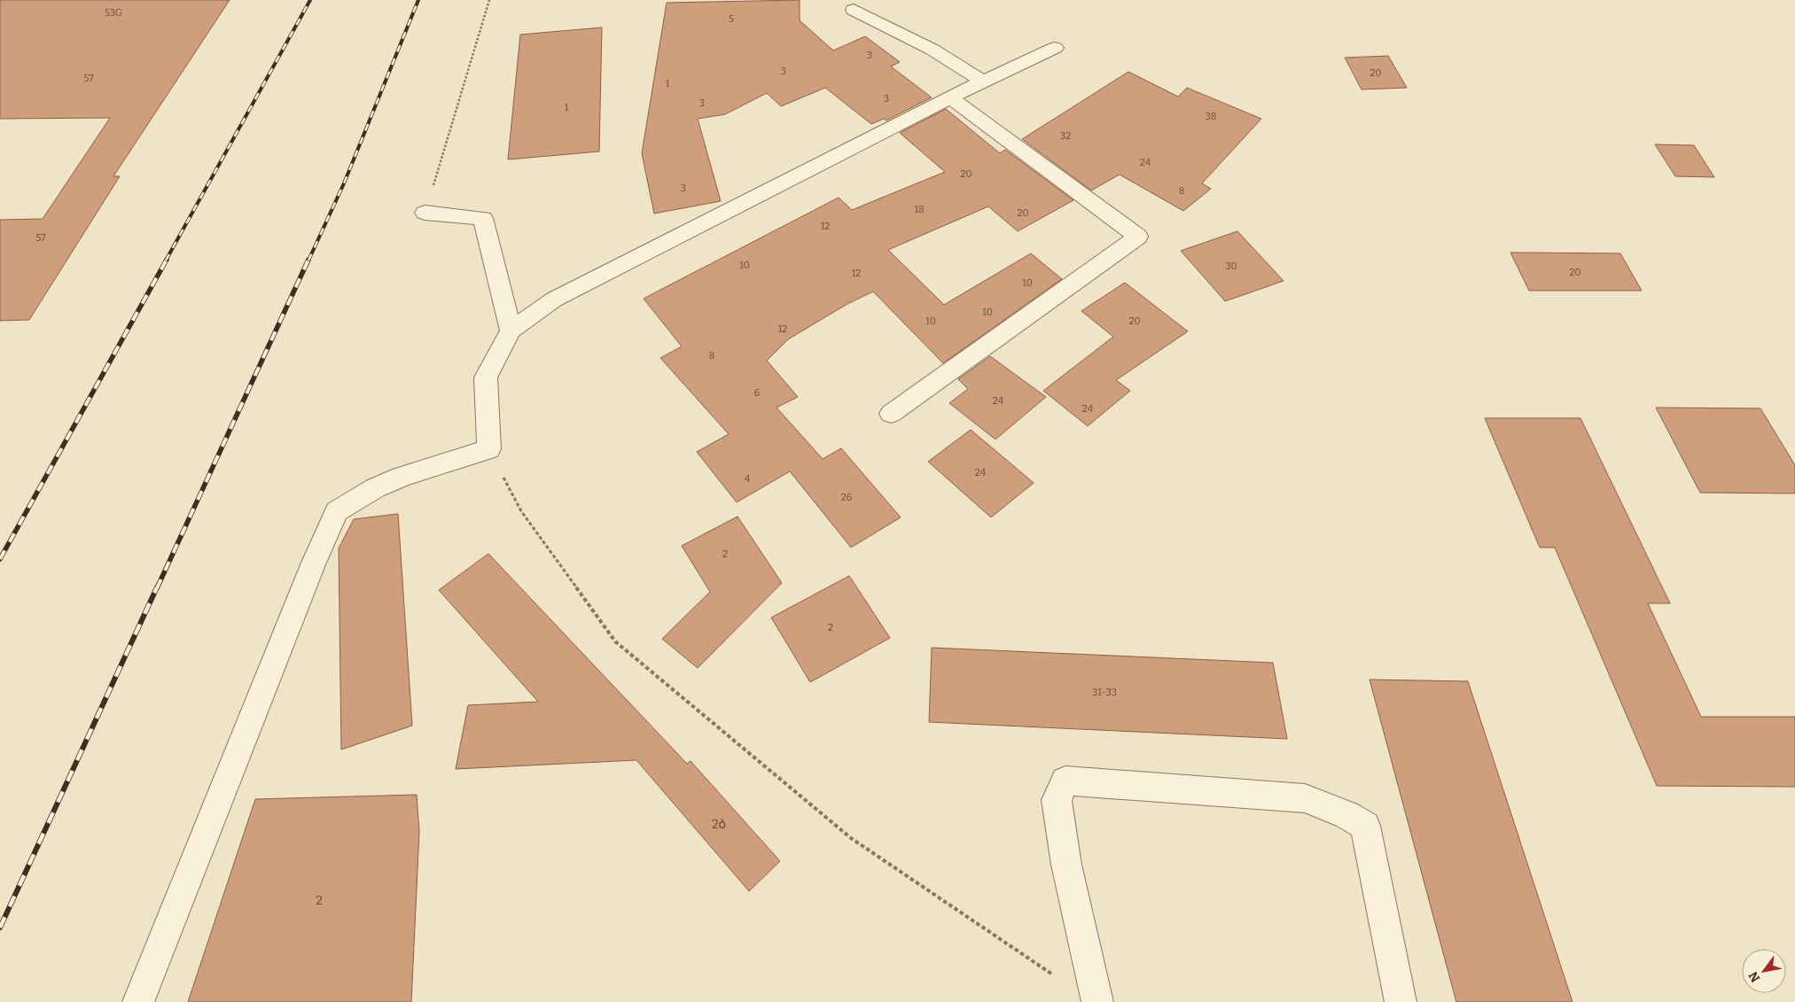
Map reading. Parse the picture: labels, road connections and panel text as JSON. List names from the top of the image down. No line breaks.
{"house_numbers":["53G","5","3","3","20","57","1","3","3","1","38","32","24","20","3","8","18","20","12","57","10","30","20","12","10","10","10","20","12","8","6","24","24","24","4","26","2","2","31-33","2ბ","2"],"north":"bottom left"}
